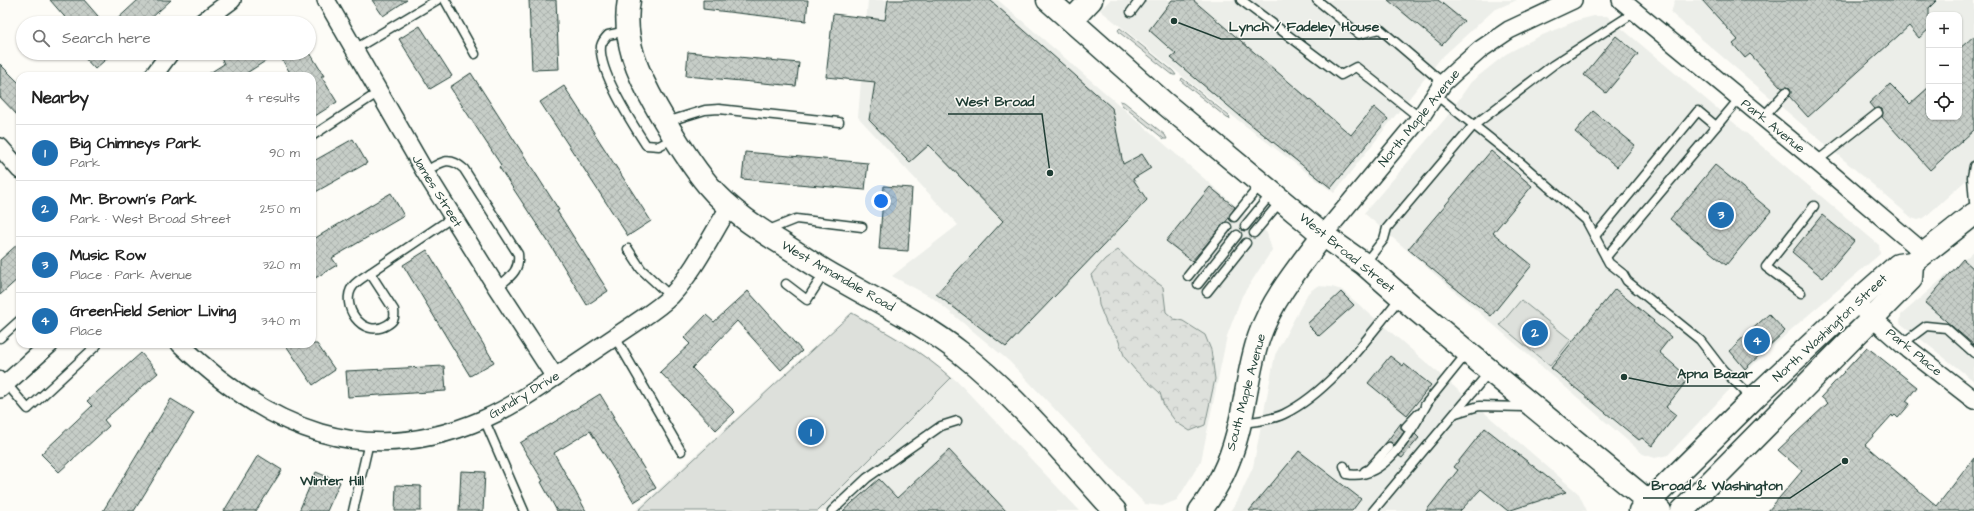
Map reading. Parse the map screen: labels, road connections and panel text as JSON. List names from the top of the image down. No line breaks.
{"streets":{"main road":["West Broad Street","West Annandale Road","North Washington Street","South Maple Avenue"],"street":["North Maple Avenue","Park Avenue","James Street","Park Place","Gundry Drive"]},"crossings":[["North Maple Avenue","West Broad Street"],["North Maple Avenue","South Maple Avenue"],["Park Avenue","North Washington Street"],["James Street","Gundry Drive"],["West Broad Street","North Washington Street"],["West Broad Street","South Maple Avenue"],["West Annandale Road","Gundry Drive"],["North Washington Street","Park Place"]],"districts":["Winter Hill"],"places":["Lynch / Fadeley House","West Broad","Apna Bazar","Broad & Washington"],"page":{"map_buttons":["+","−"],"search":"Search here","heading":["Nearby","4 results"],"list":[{"mark":"1","name":"Big Chimneys Park","note":"Park","value":"90 m"},{"mark":"2","name":"Mr. Brown's Park","note":"Park · West Broad Street","value":"250 m"},{"mark":"3","name":"Music Row","note":"Place · Park Avenue","value":"320 m"},{"mark":"4","name":"Greenfield Senior Living","note":"Place","value":"340 m"}],"pins":["3","2","4","1"]}}
